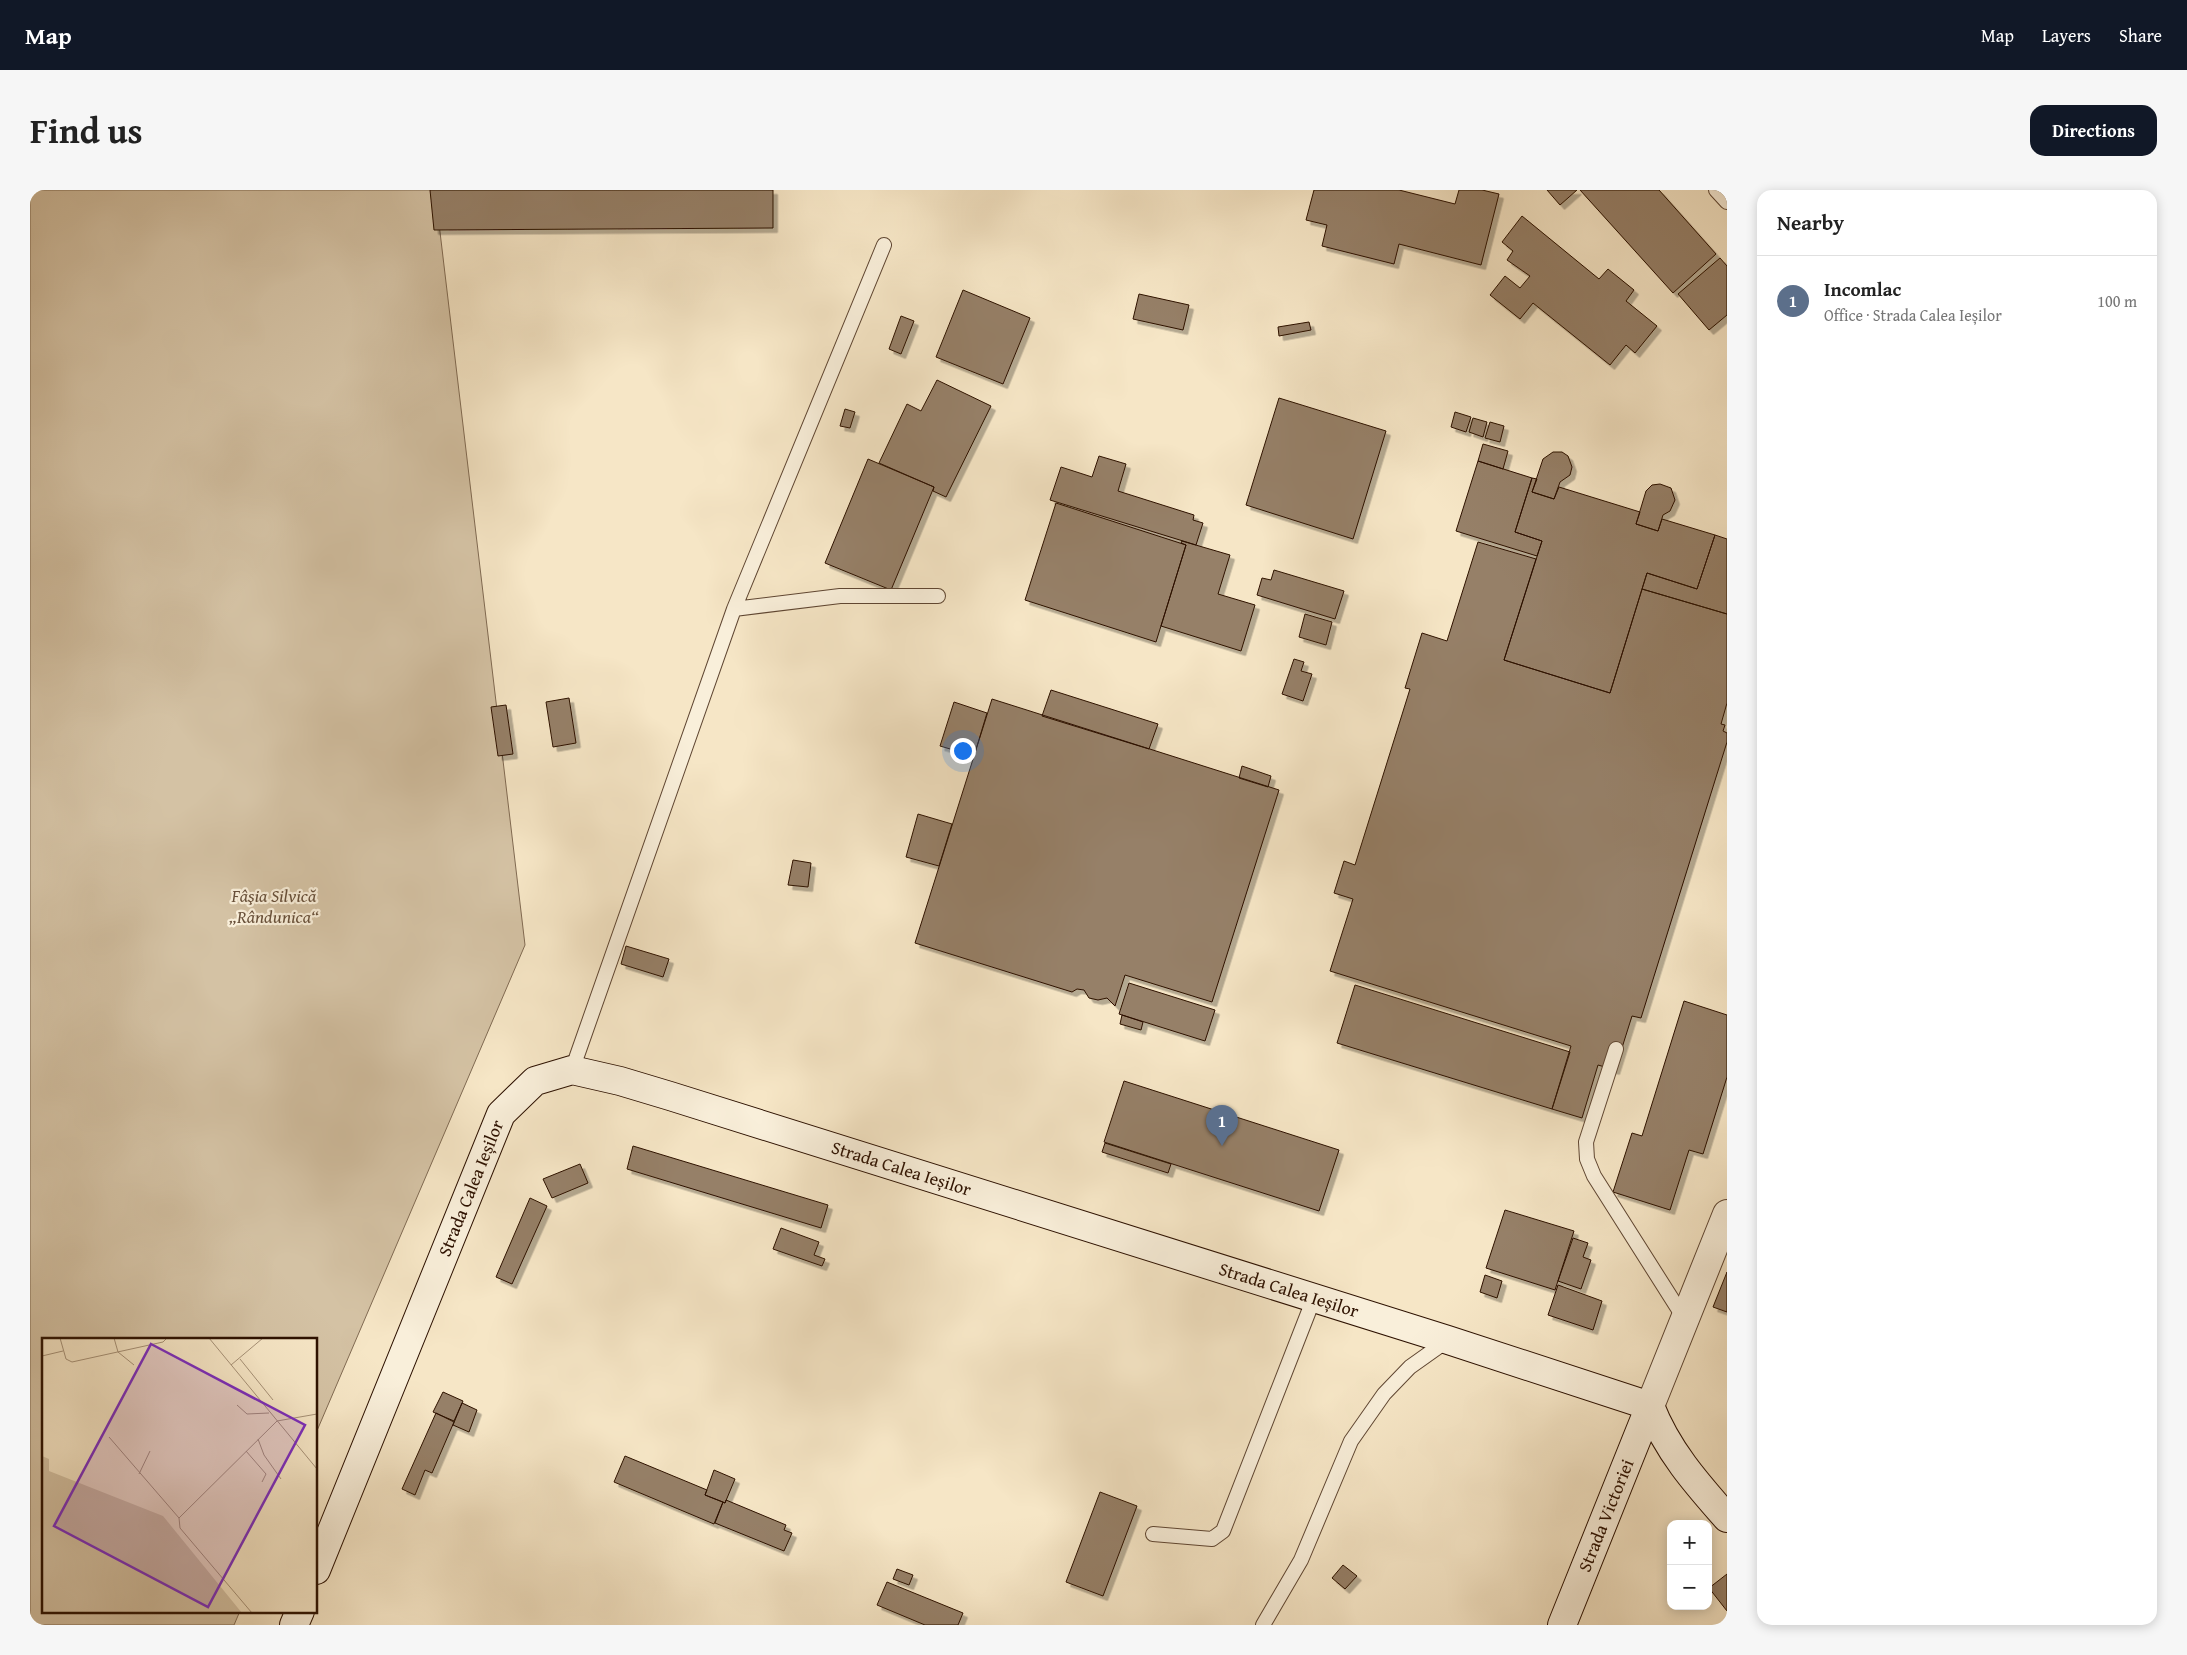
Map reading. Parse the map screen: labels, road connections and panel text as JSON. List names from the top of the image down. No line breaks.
{"streets":{"street":["Strada Calea Ieșilor","Strada Victoriei"]},"crossings":[["Strada Calea Ieșilor","Strada Victoriei"]],"parks":["Fâşia Silvică „Rândunica“"],"page":{"header":"Map","nav":["Map","Layers","Share"],"title":"Find us","buttons":"Directions","heading":"Nearby","list":[{"mark":"1","name":"Incomlac","note":"Office · Strada Calea Ieșilor","value":"100 m"}],"pins":"1","map_buttons":["+","−"]}}
